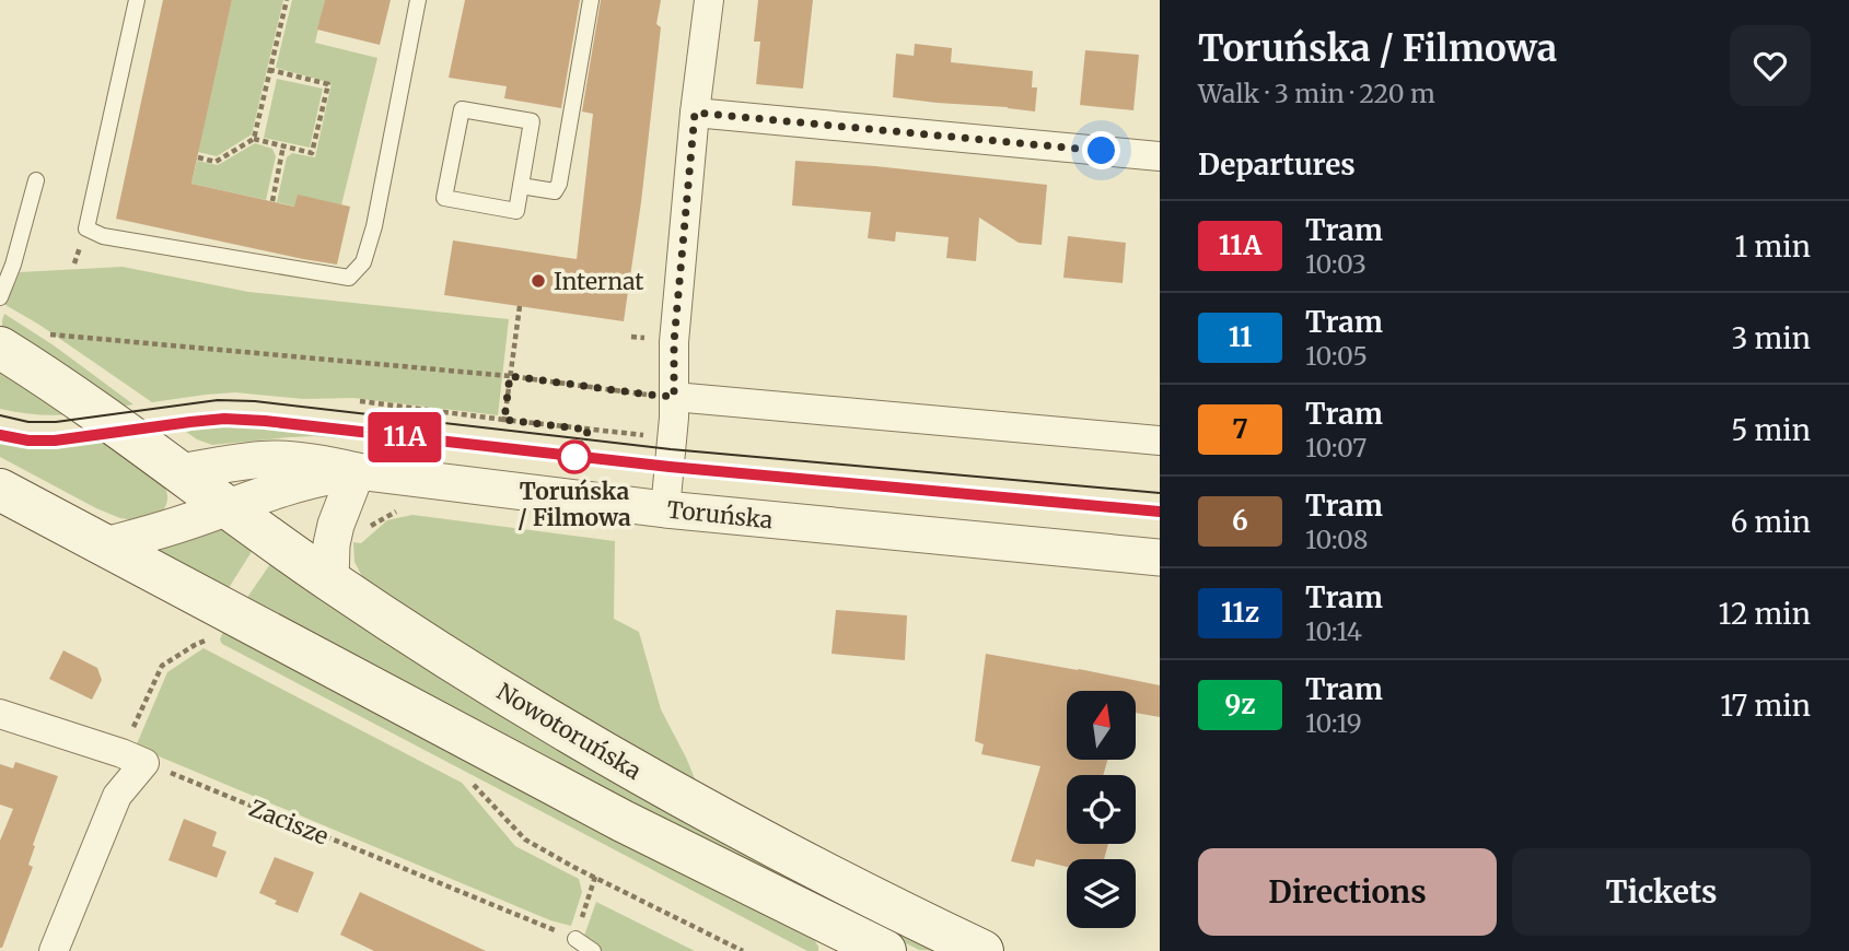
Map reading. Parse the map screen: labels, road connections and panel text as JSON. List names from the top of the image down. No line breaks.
{"streets":{"main road":["Nowotoruńska"],"street":["Toruńska"],"path":["Zacisze"]},"crossings":[["Toruńska","Nowotoruńska"]],"places":["Internat","Toruńska / Filmowa"],"lines":["tram line 11A"],"north":"top","page":{"on_map":"11A","heading":[["Toruńska / Filmowa","Walk · 3 min · 220 m"],"Departures"],"list":[{"mark":"11A","name":"Tram","note":"10:03","value":"1 min"},{"mark":"11","name":"Tram","note":"10:05","value":"3 min"},{"mark":"7","name":"Tram","note":"10:07","value":"5 min"},{"mark":"6","name":"Tram","note":"10:08","value":"6 min"},{"mark":"11z","name":"Tram","note":"10:14","value":"12 min"},{"mark":"9z","name":"Tram","note":"10:19","value":"17 min"}],"buttons":["Directions","Tickets"]}}
